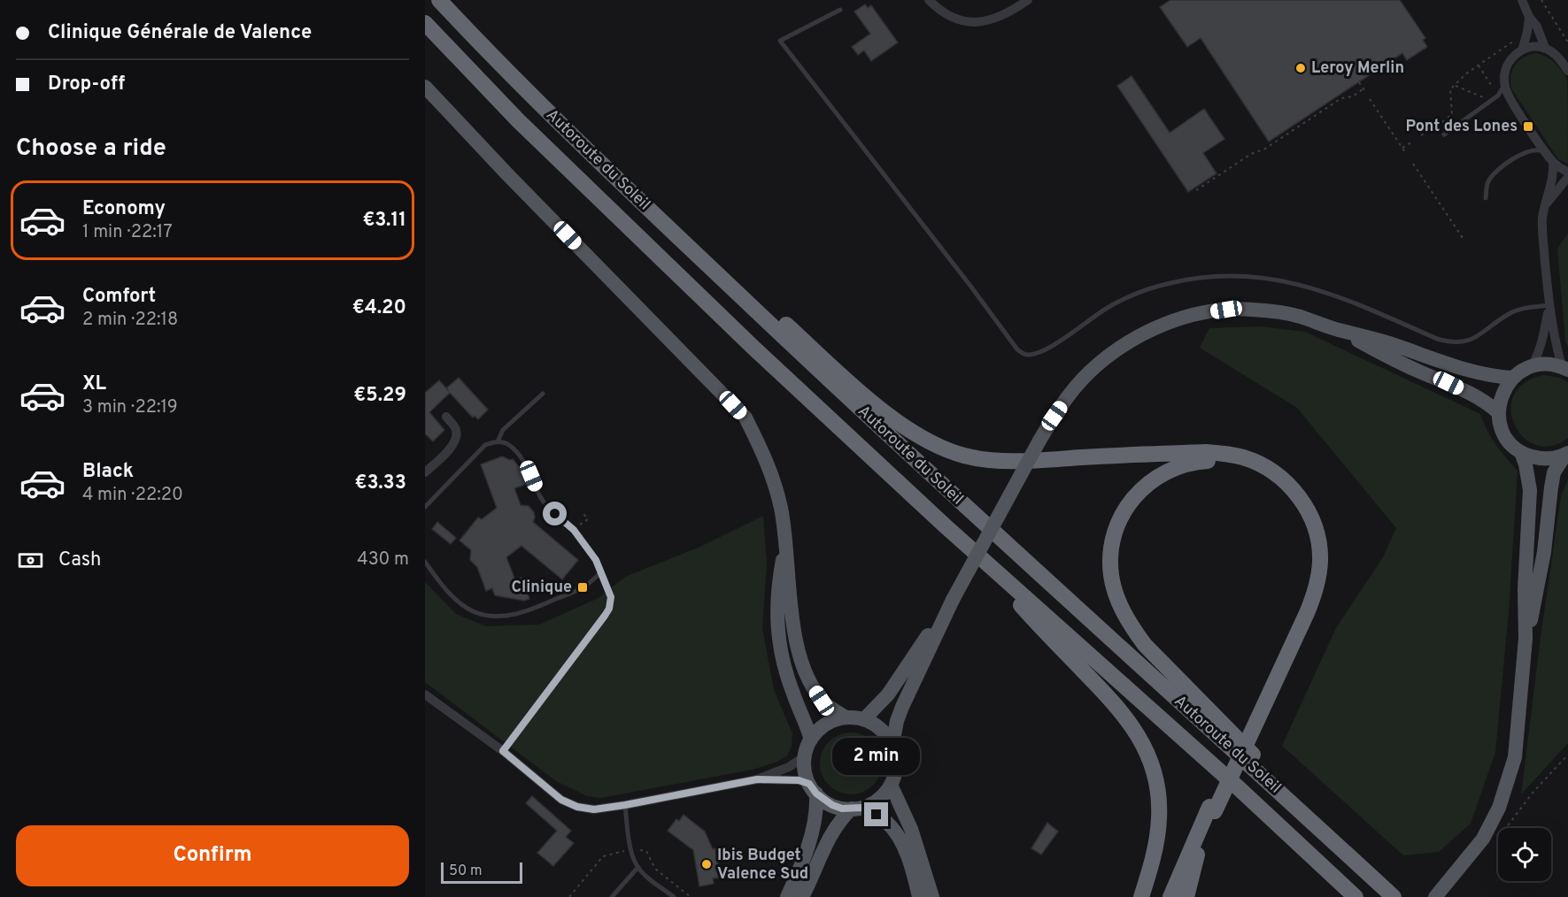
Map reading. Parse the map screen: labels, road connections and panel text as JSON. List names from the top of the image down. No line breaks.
{"streets":{"highway":["Autoroute du Soleil"]},"places":{"other":["Leroy Merlin","Ibis Budget Valence Sud"],"transit":["Pont des Lones","Clinique"]},"scale_bar":"50 m","page":{"banner":["Clinique Générale de Valence","Drop-off"],"heading":"Choose a ride","list":[{"name":"Economy","note":"1 min · 22:17","value":"€3.11"},{"name":"Comfort","note":"2 min · 22:18","value":"€4.20"},{"name":"XL","note":"3 min · 22:19","value":"€5.29"},{"name":"Black","note":"4 min · 22:20","value":"€3.33"}],"pay":["Cash","430 m"],"bubble":"2 min","buttons":"Confirm","scale":"50 m"}}
